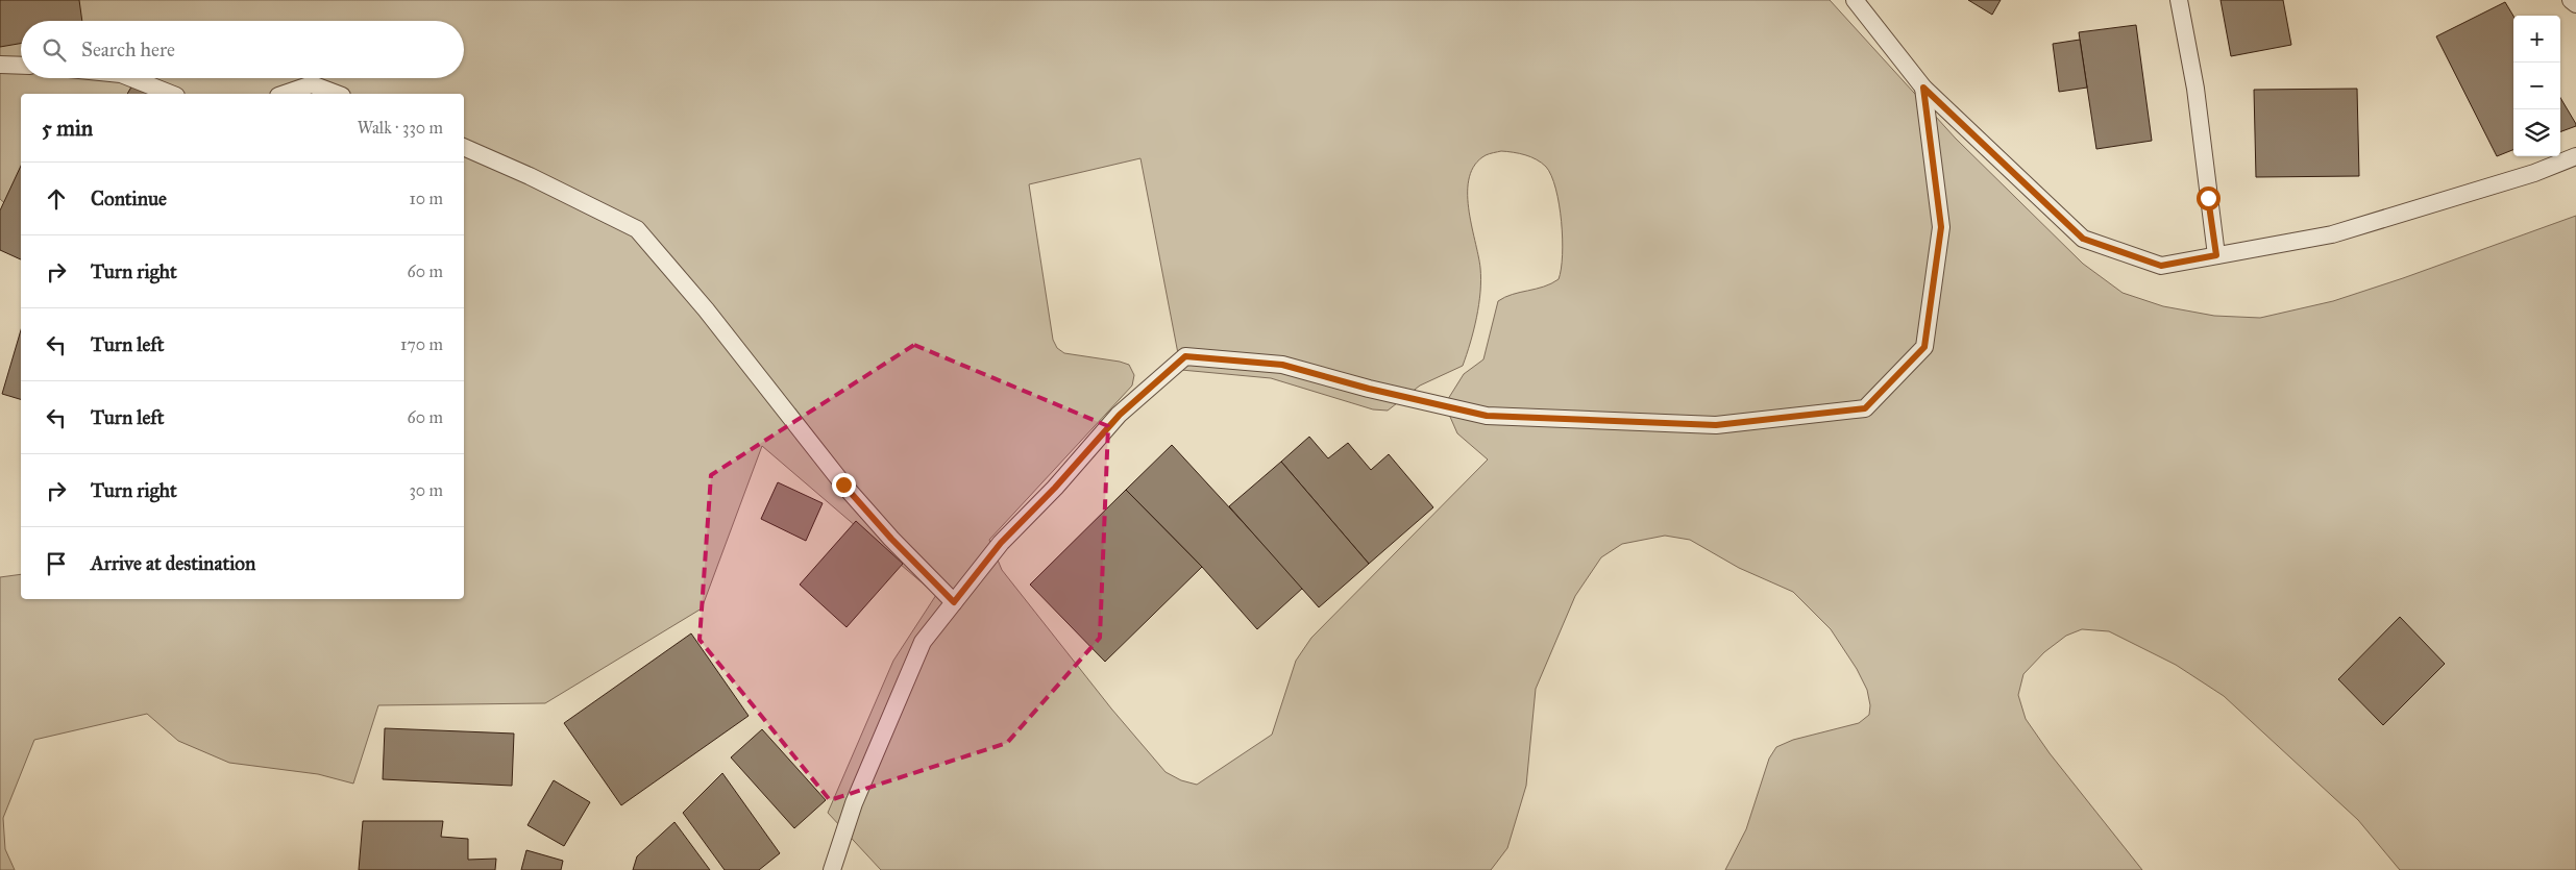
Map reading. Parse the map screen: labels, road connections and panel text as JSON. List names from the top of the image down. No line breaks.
{"page":{"map_buttons":["+","−"],"search":"Search here","heading":["5 min","Walk · 330 m"],"list":[["Continue","10 m"],["Turn right","60 m"],["Turn left","170 m"],["Turn left","60 m"],["Turn right","30 m"],"Arrive at destination"]}}
